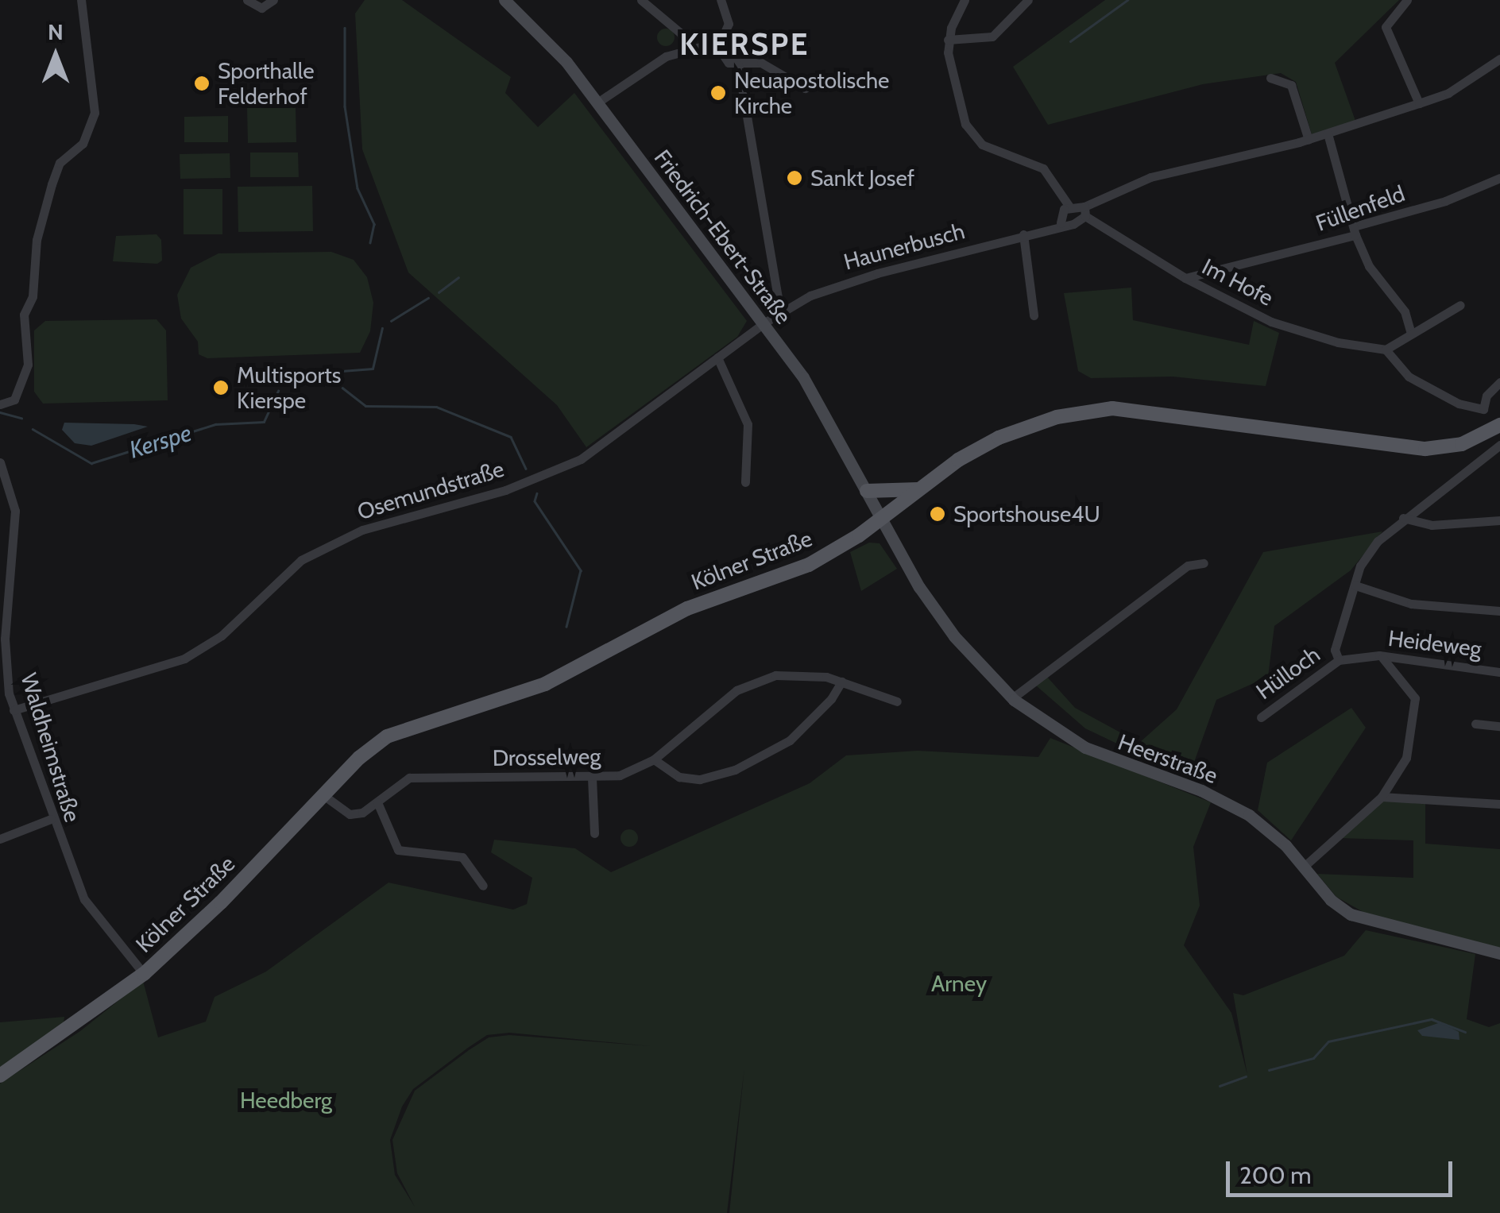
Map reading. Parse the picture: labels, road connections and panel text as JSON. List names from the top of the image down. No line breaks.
{"streets":{"main road":["Friedrich-Ebert-Straße","Kölner Straße","Heerstraße"],"street":["Füllenfeld","Haunerbusch","Im Hofe","Osemundstraße","Heideweg","Hülloch","Waldheimstraße","Drosselweg"]},"crossings":[["Füllenfeld","Im Hofe"],["Friedrich-Ebert-Straße","Haunerbusch"],["Friedrich-Ebert-Straße","Osemundstraße"],["Friedrich-Ebert-Straße","Kölner Straße"],["Friedrich-Ebert-Straße","Heerstraße"],["Haunerbusch","Im Hofe"],["Haunerbusch","Osemundstraße"],["Osemundstraße","Waldheimstraße"],["Kölner Straße","Waldheimstraße"],["Kölner Straße","Drosselweg"],["Kölner Straße","Heerstraße"],["Heideweg","Hülloch"]],"districts":["KIERSPE"],"water":["Kerspe"],"parks":["Arney","Heedberg"],"places":["Sporthalle Felderhof","Neuapostolische Kirche","Sankt Josef","Multisports Kierspe","Sportshouse4U"],"scale_bar":"200 m","north":"top"}
